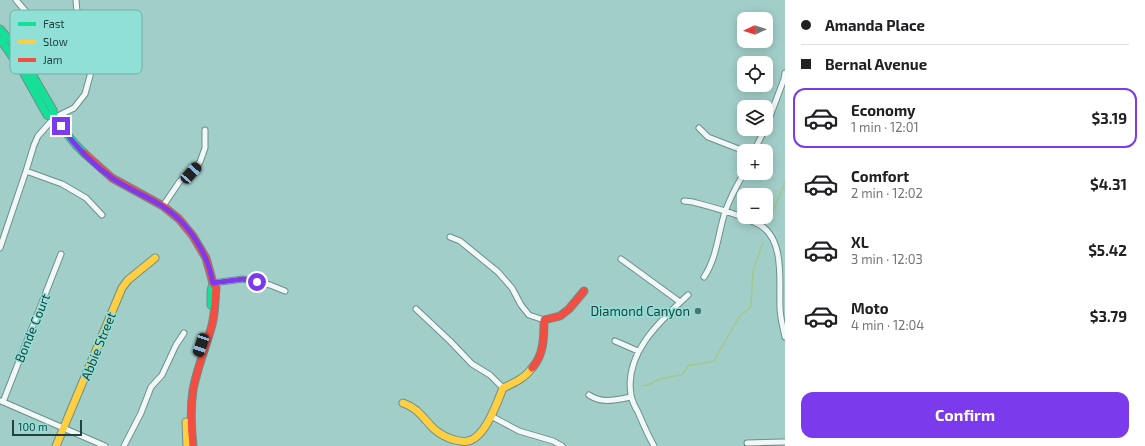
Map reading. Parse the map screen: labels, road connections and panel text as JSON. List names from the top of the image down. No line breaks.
{"streets":{"main road":["Abbie Street"],"street":["Bonde Court"]},"places":["Diamond Canyon"],"legend":["Fast","Slow","Jam"],"scale_bar":"100 m","north":"left","page":{"banner":["Amanda Place","Bernal Avenue"],"map_buttons":["+","−"],"list":[{"name":"Economy","note":"1 min · 12:01","value":"$3.19"},{"name":"Comfort","note":"2 min · 12:02","value":"$4.31"},{"name":"XL","note":"3 min · 12:03","value":"$5.42"},{"name":"Moto","note":"4 min · 12:04","value":"$3.79"}],"buttons":"Confirm","scale":"100 m"}}
